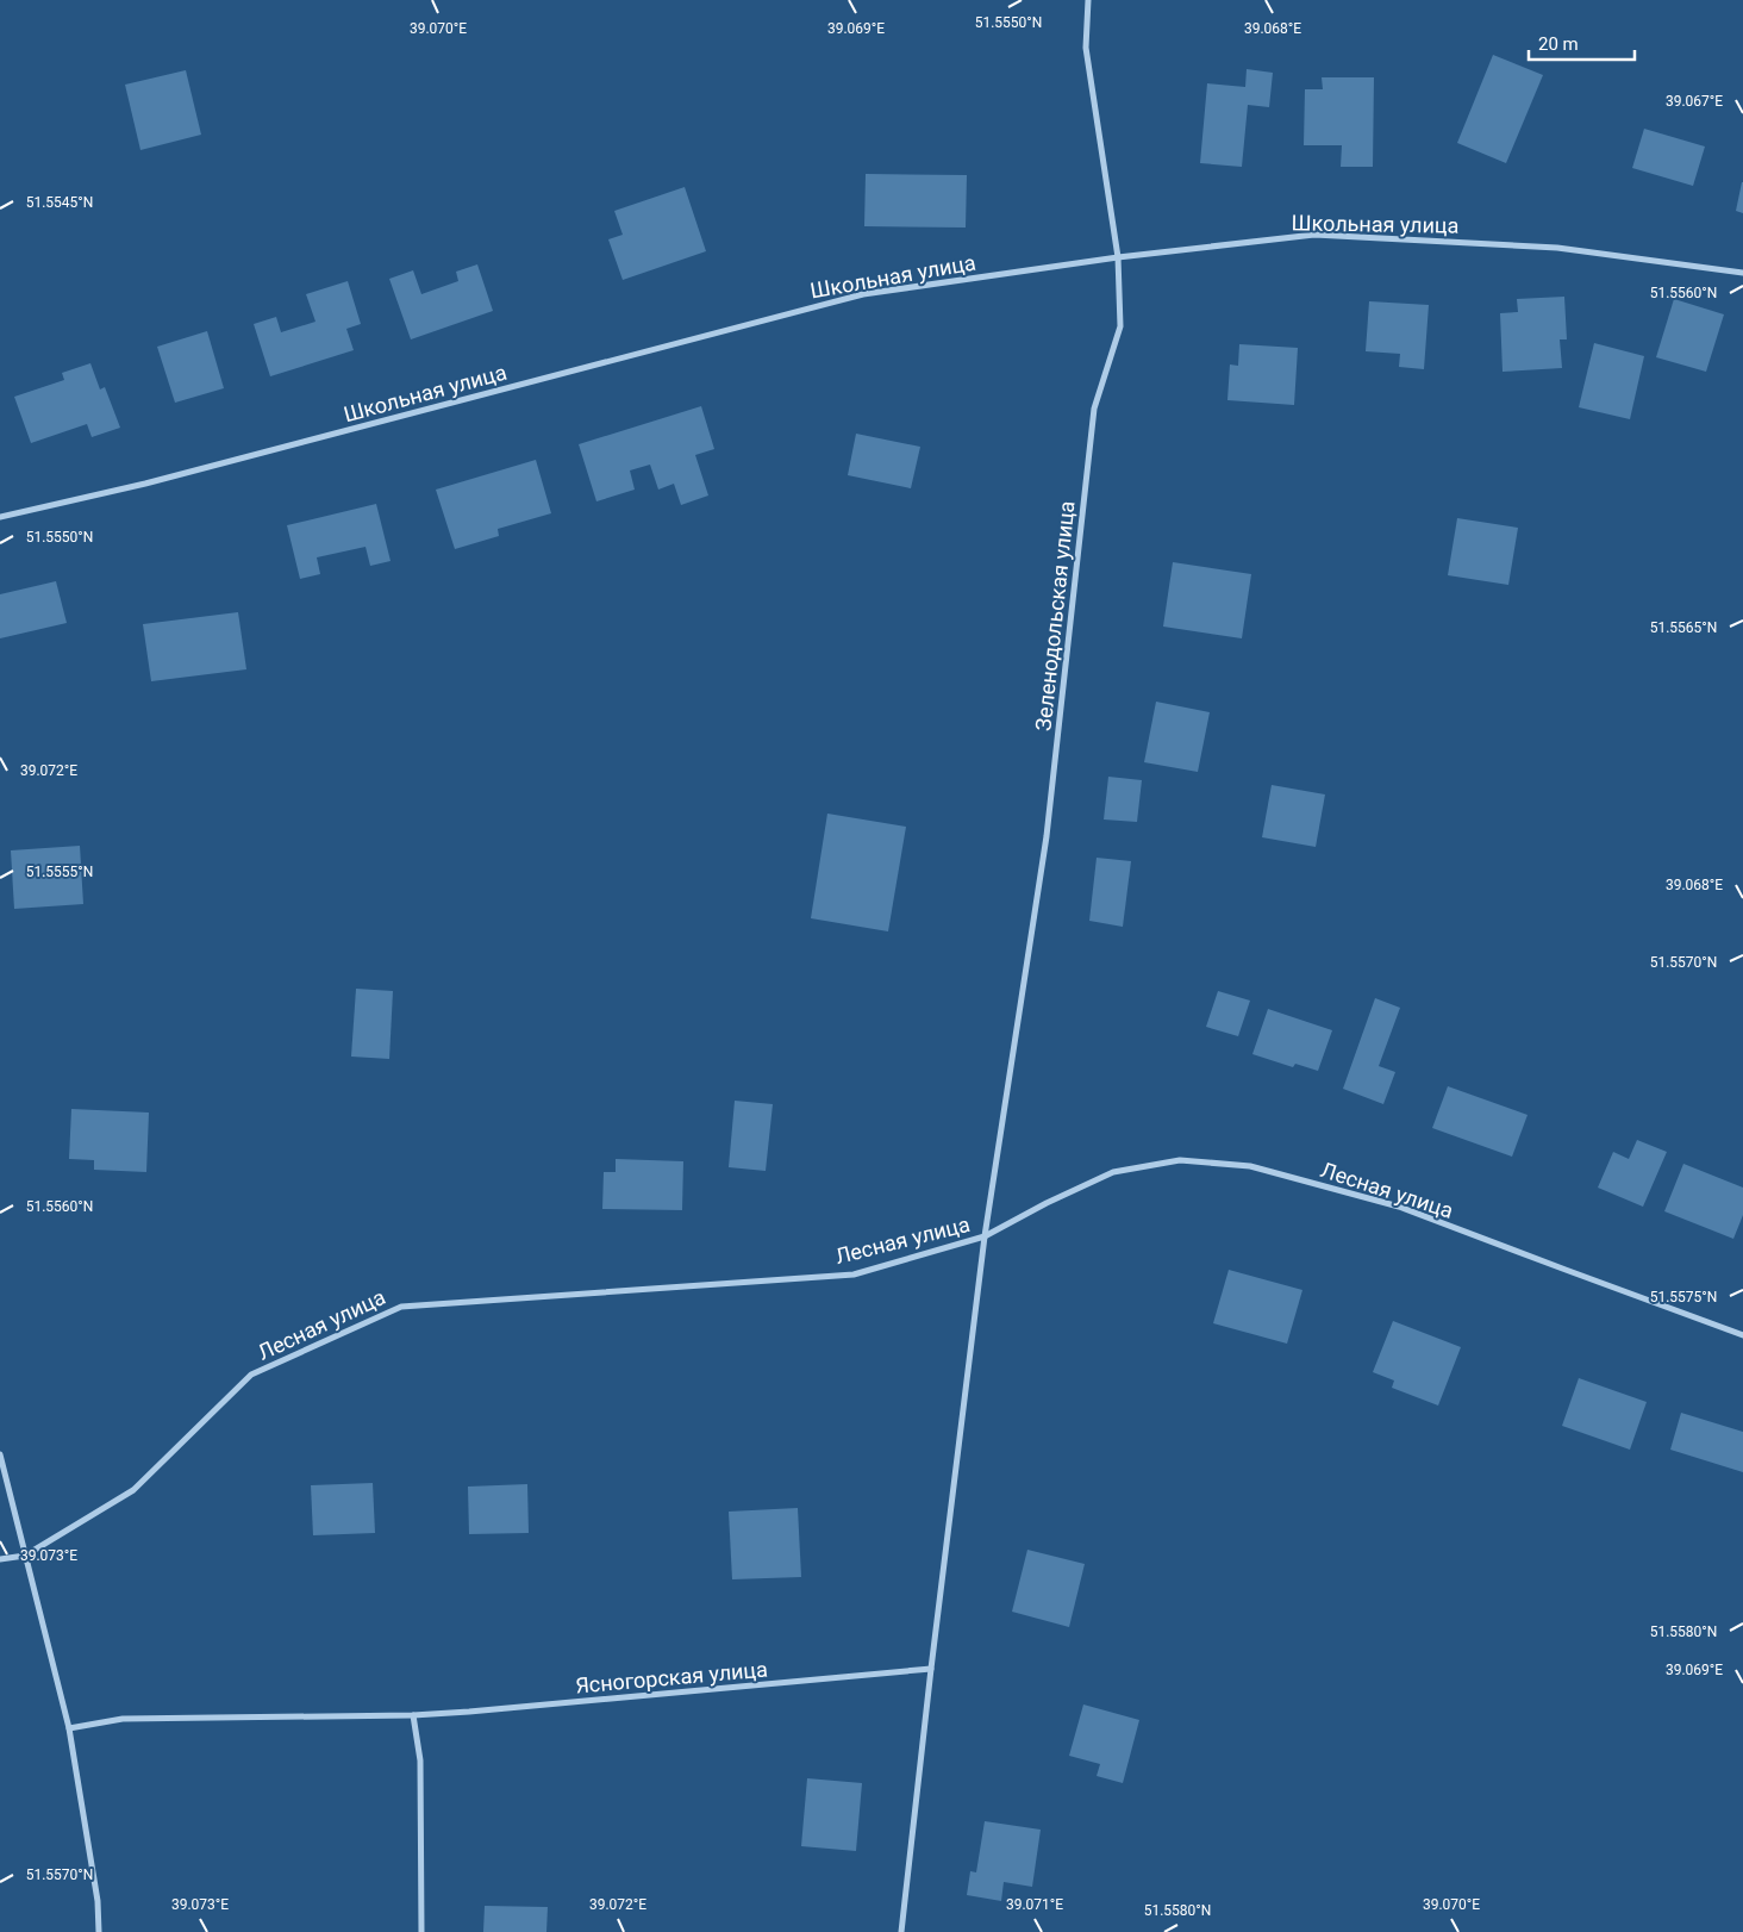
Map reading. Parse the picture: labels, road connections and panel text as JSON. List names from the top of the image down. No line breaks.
{"streets":{"street":["Школьная улица","Зеленодольская улица","Лесная улица","Ясногорская улица"]},"crossings":[["Школьная улица","Зеленодольская улица"],["Зеленодольская улица","Лесная улица"],["Зеленодольская улица","Ясногорская улица"]],"scale_bar":"20 m","coordinates":["51.5550°N","39.070°E","39.069°E","39.068°E","39.067°E","51.5545°N","51.5560°N","51.5565°N","39.072°E","51.5555°N","51.5570°N","51.5575°N","39.073°E","51.5580°N","39.071°E"]}
